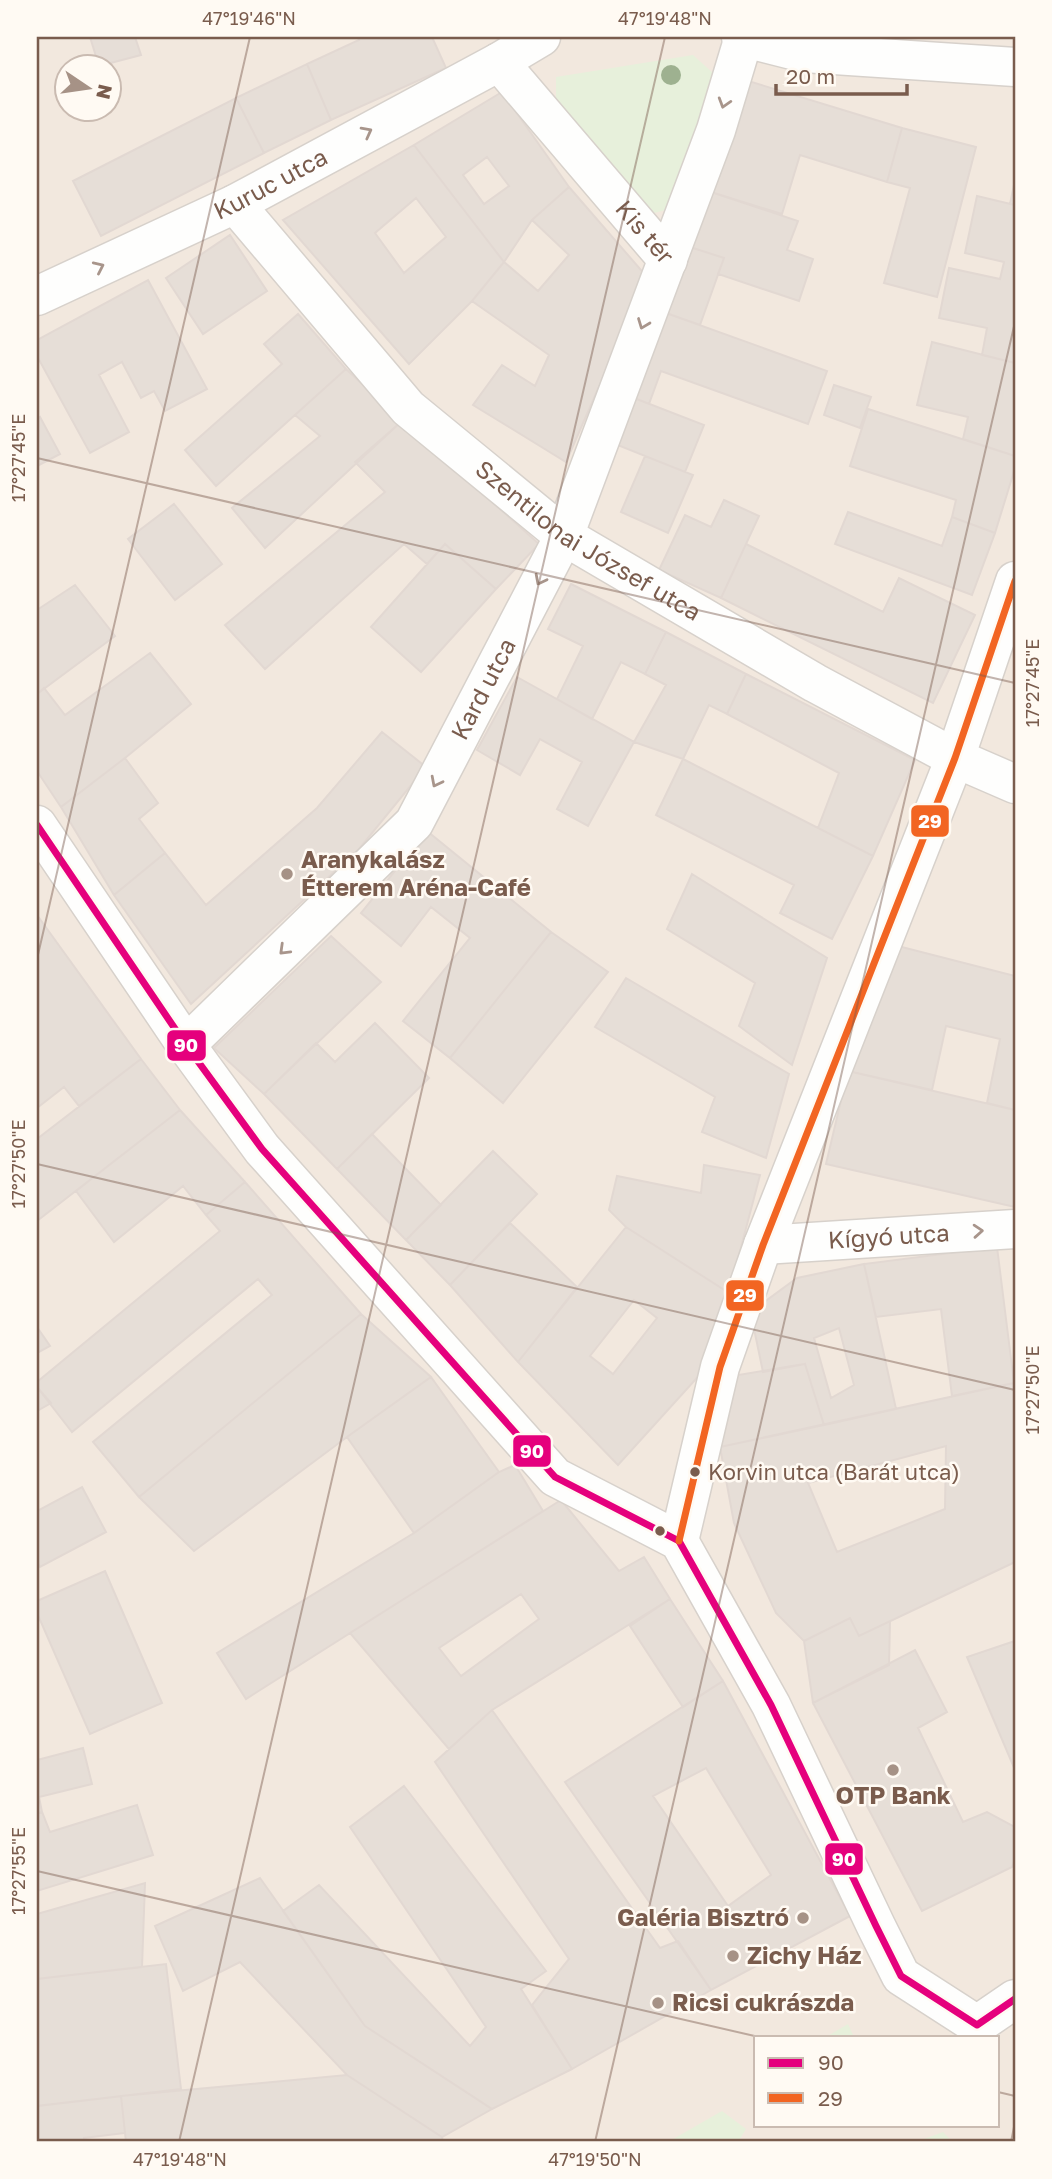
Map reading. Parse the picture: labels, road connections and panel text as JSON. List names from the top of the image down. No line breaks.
{"streets":{"street":["Kuruc utca","Kis tér","Szentilonai József utca","Kard utca","Kígyó utca"]},"crossings":[["Kuruc utca","Kis tér"],["Kuruc utca","Szentilonai József utca"],["Kis tér","Kard utca"],["Szentilonai József utca","Kard utca"]],"one_way":["Kuruc utca","Kis tér","Kard utca","Kígyó utca"],"places":["Aranykalász Étterem Aréna-Café","Korvin utca (Barát utca)","OTP Bank","Galéria Bisztró","Zichy Ház","Ricsi cukrászda"],"lines":["transit line 29","transit line 90"],"legend":["90","29"],"scale_bar":"20 m","north":"right","coordinates":["47°19'46\"N","47°19'48\"N","17°27'45\"E","17°27'50\"E","17°27'55\"E","47°19'50\"N"]}
